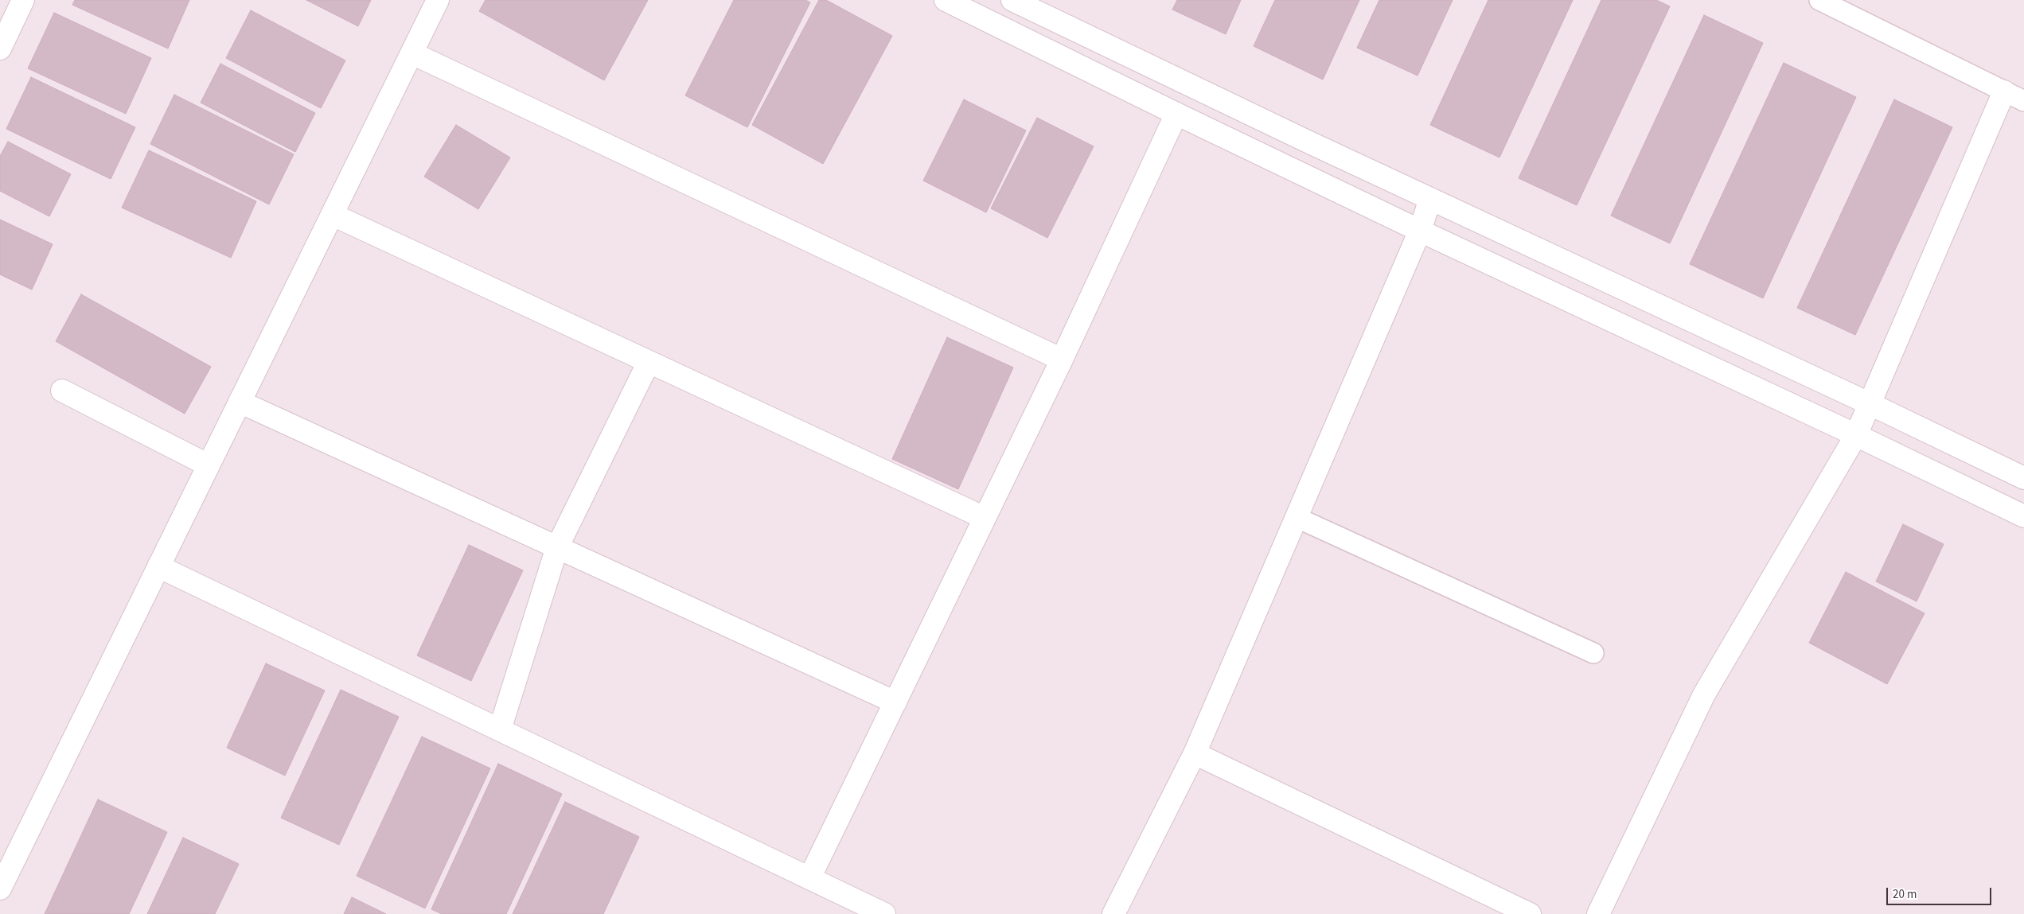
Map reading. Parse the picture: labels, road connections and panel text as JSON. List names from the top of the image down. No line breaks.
{"scale_bar":"20 m"}
